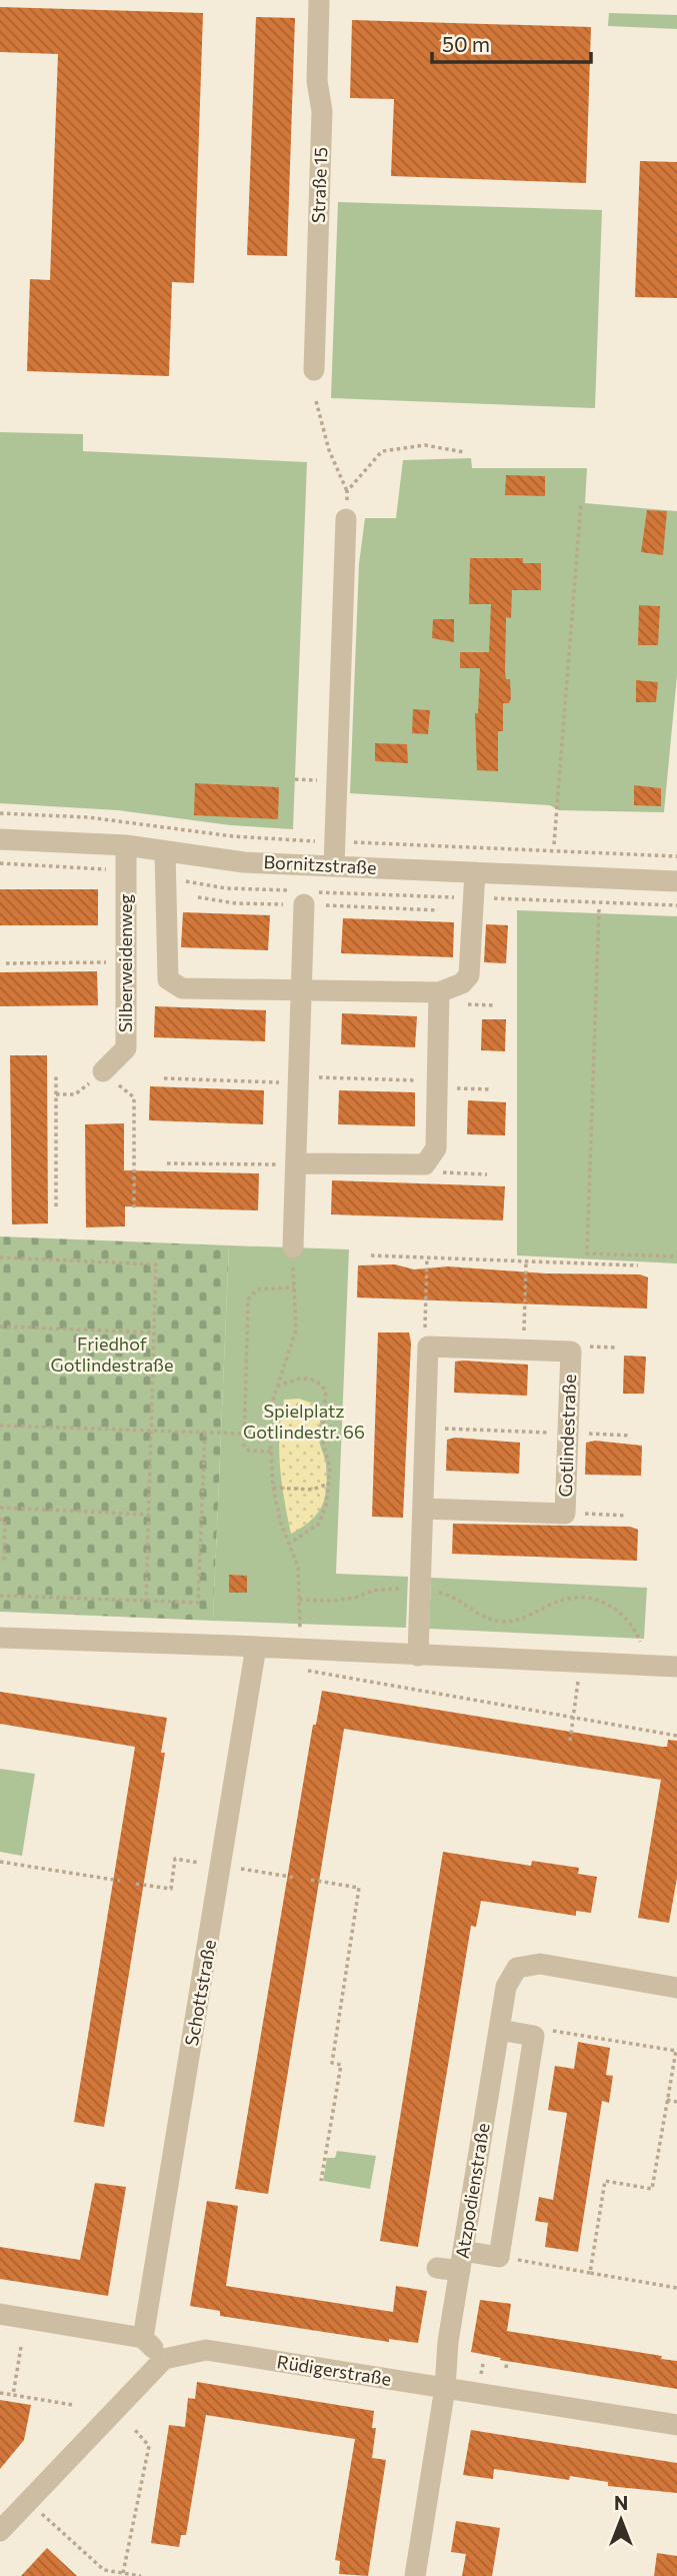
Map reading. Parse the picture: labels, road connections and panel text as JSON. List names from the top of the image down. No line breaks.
{"streets":{"street":["Straße 15","Bornitzstraße","Silberweidenweg","Gotlindestraße","Schottstraße","Atzpodienstraße","Rüdigerstraße"]},"crossings":[["Bornitzstraße","Silberweidenweg"],["Atzpodienstraße","Rüdigerstraße"]],"parks":["Friedhof Gotlindestraße","Spielplatz Gotlindestr. 66"],"scale_bar":"50 m","north":"top"}
